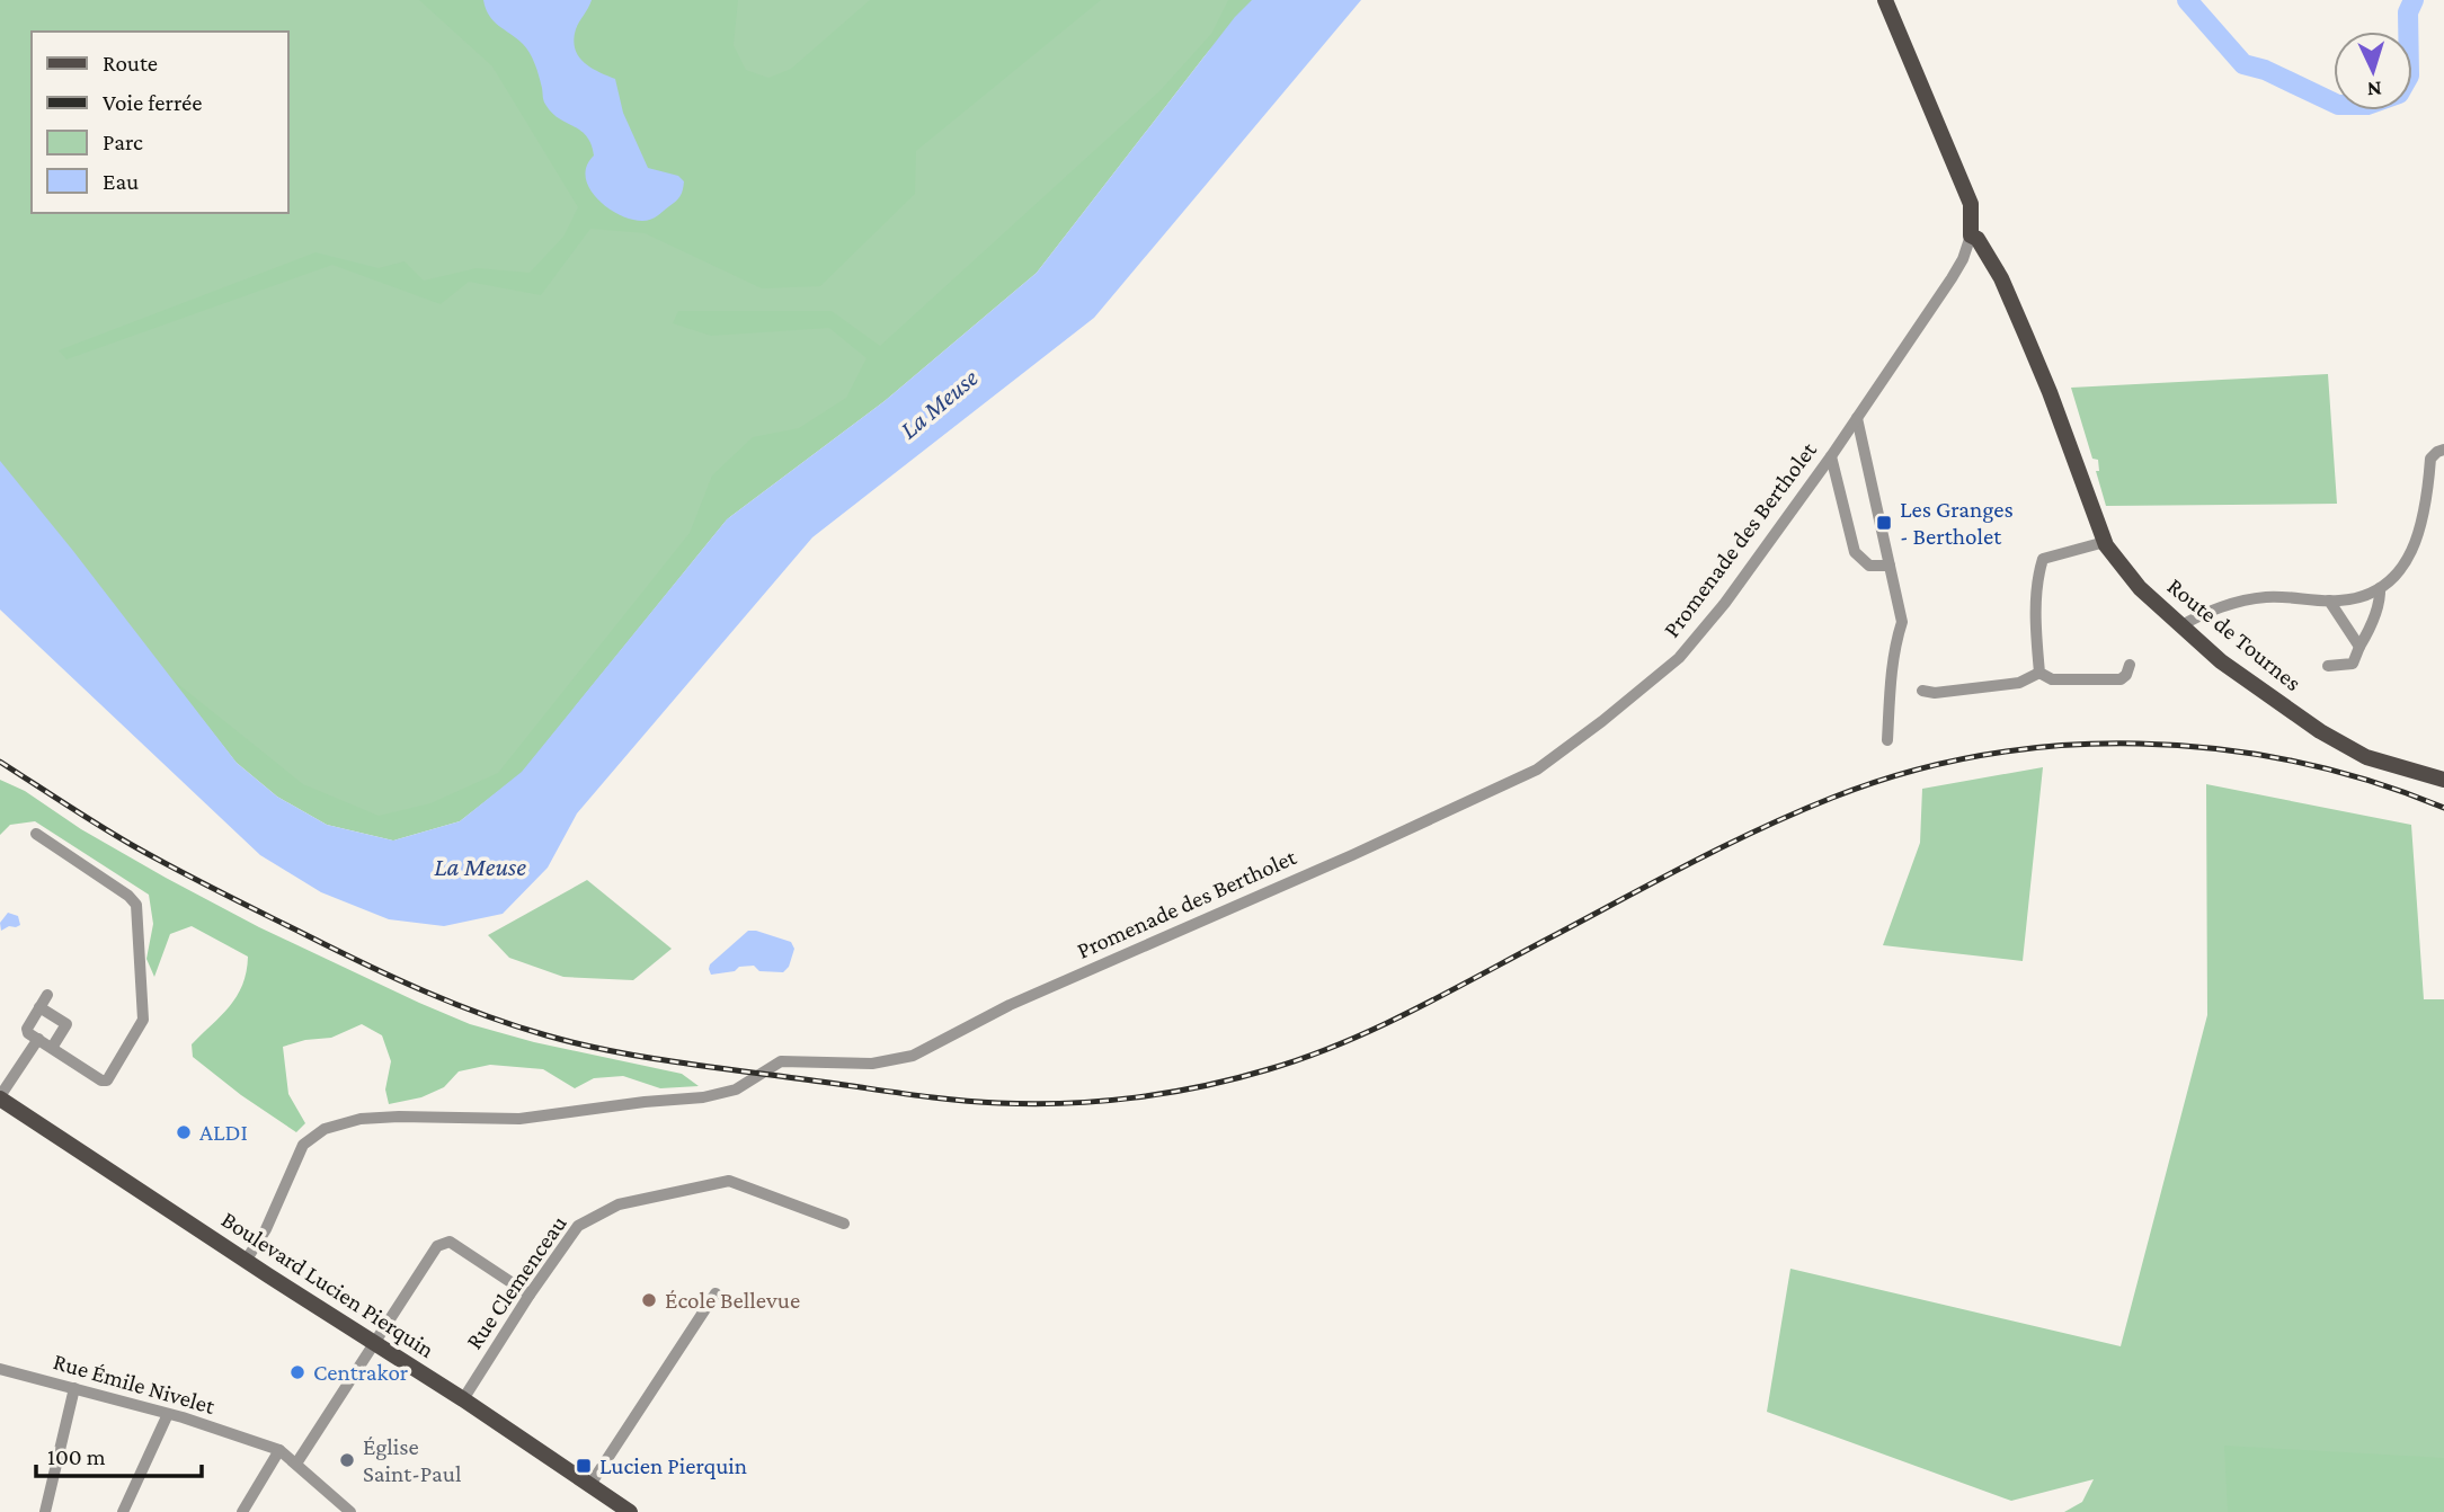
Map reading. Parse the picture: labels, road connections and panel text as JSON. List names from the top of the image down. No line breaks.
{"streets":{"main road":["Route de Tournes","Boulevard Lucien Pierquin"],"street":["Promenade des Bertholet","Rue Clemenceau","Rue Émile Nivelet"]},"crossings":[["Promenade des Bertholet","Route de Tournes"],["Promenade des Bertholet","Boulevard Lucien Pierquin"],["Rue Clemenceau","Boulevard Lucien Pierquin"]],"water":["La Meuse"],"places":{"transit":["Les Granges - Bertholet","Lucien Pierquin"],"other":["ALDI","École Bellevue","Centrakor","Église Saint-Paul"]},"legend":["Route","Voie ferrée","Parc","Eau"],"scale_bar":"100 m","north":"bottom"}
